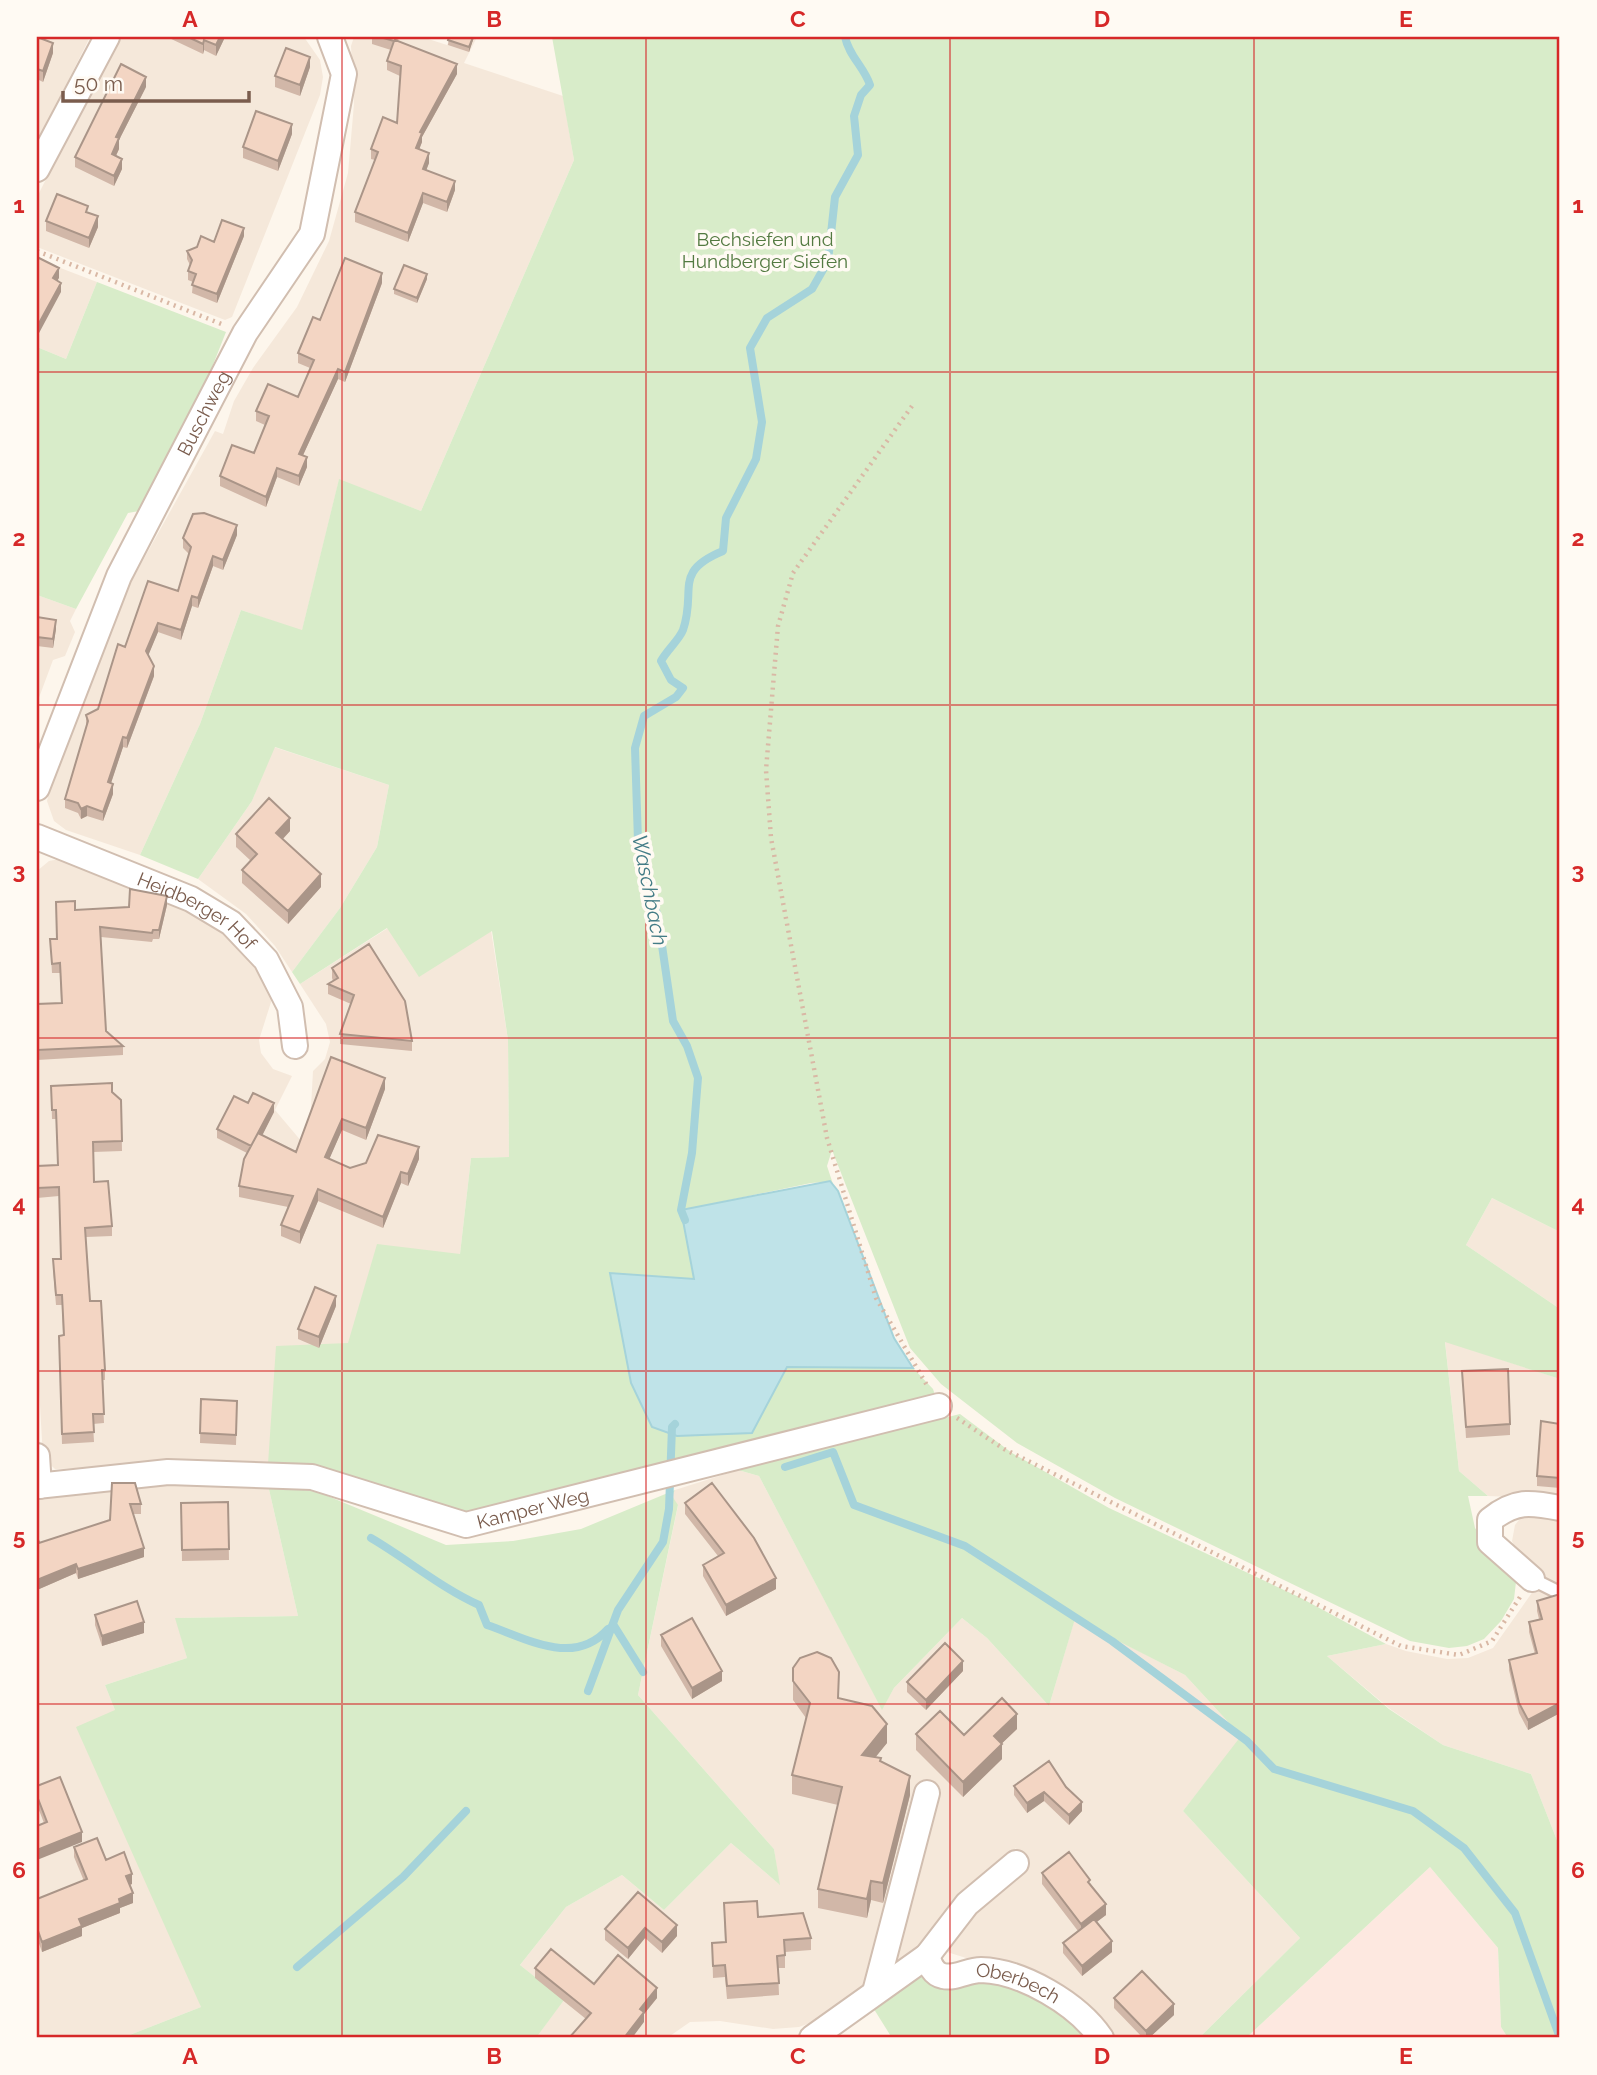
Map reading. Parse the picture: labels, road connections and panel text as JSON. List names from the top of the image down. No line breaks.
{"streets":{"street":["Buschweg","Heidberger Hof","Kamper Weg","Oberbech"]},"water":["Waschbach"],"parks":["Bechsiefen und Hundberger Siefen"],"scale_bar":"50 m","grid":{"columns":["A","B","C","D","E"],"rows":["1","2","3","4","5","6"]}}
